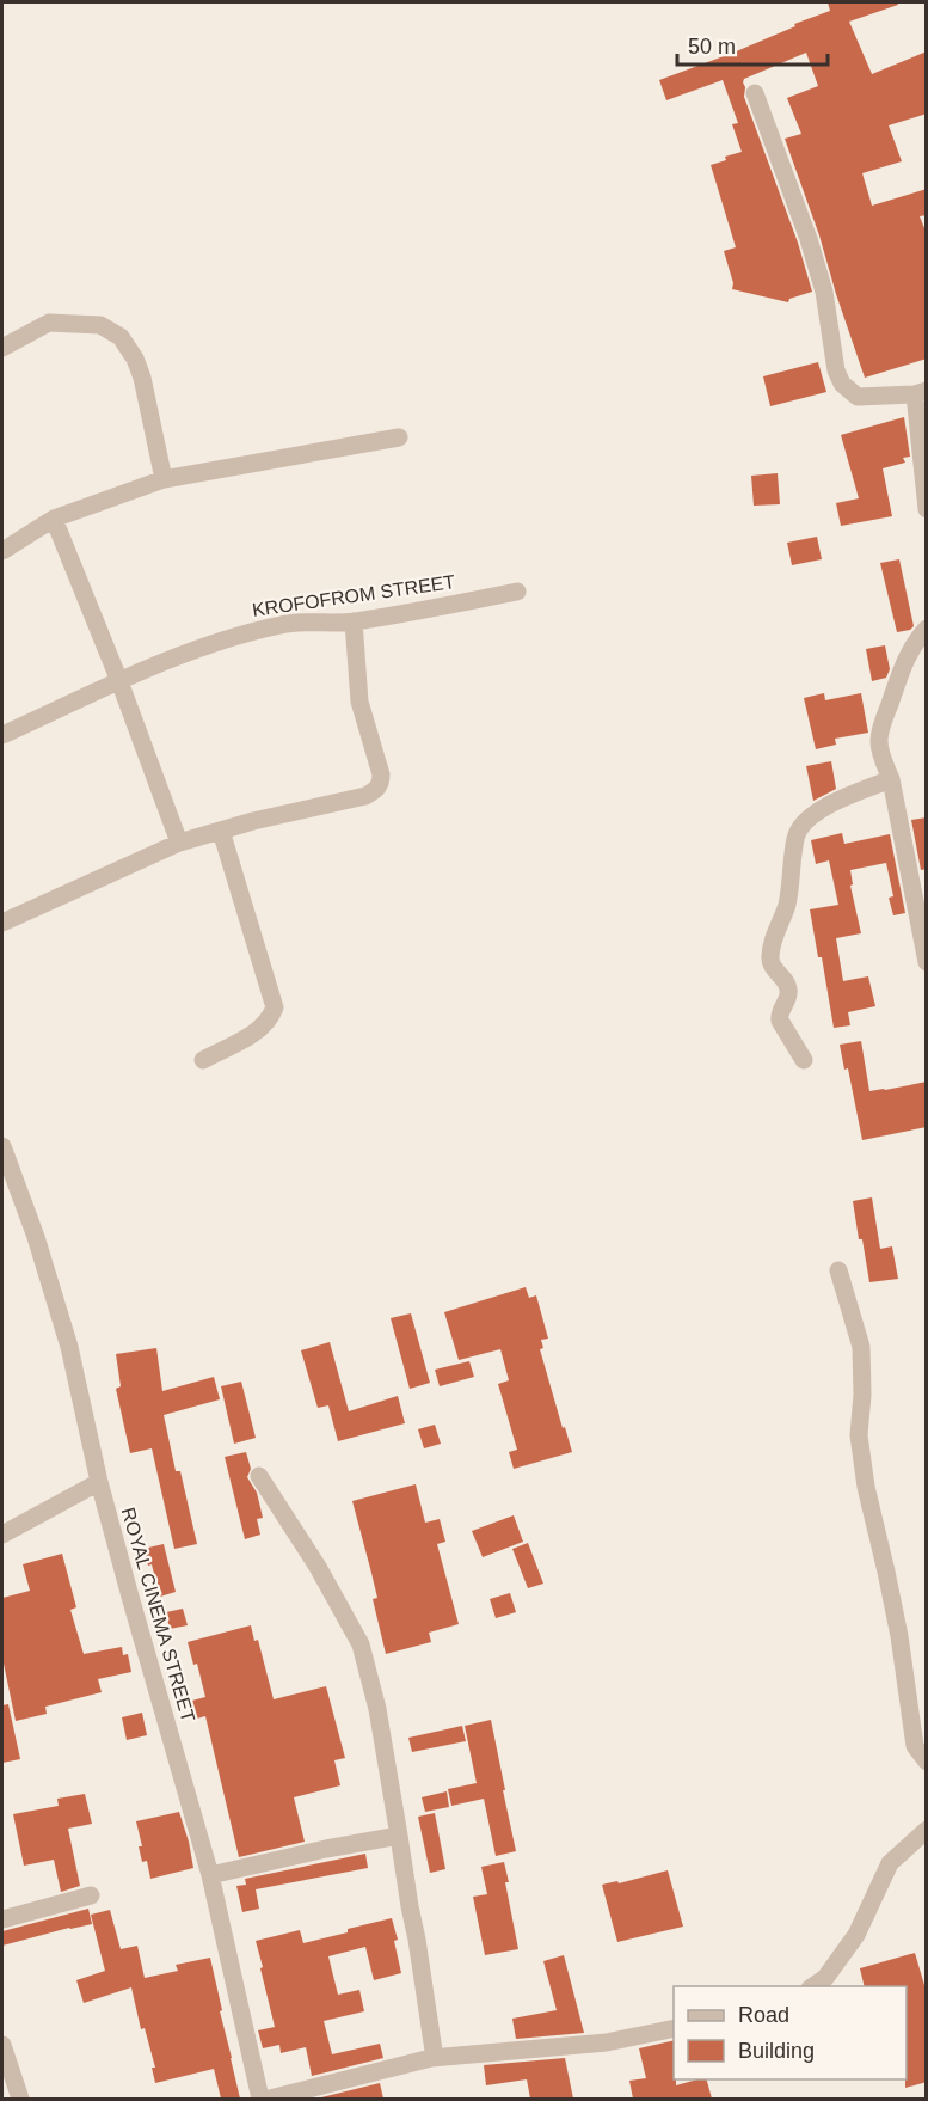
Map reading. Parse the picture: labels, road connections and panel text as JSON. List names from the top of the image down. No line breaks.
{"streets":{"street":["KROFOFROM STREET","ROYAL CINEMA STREET"]},"legend":["Road","Building"],"scale_bar":"50 m"}
